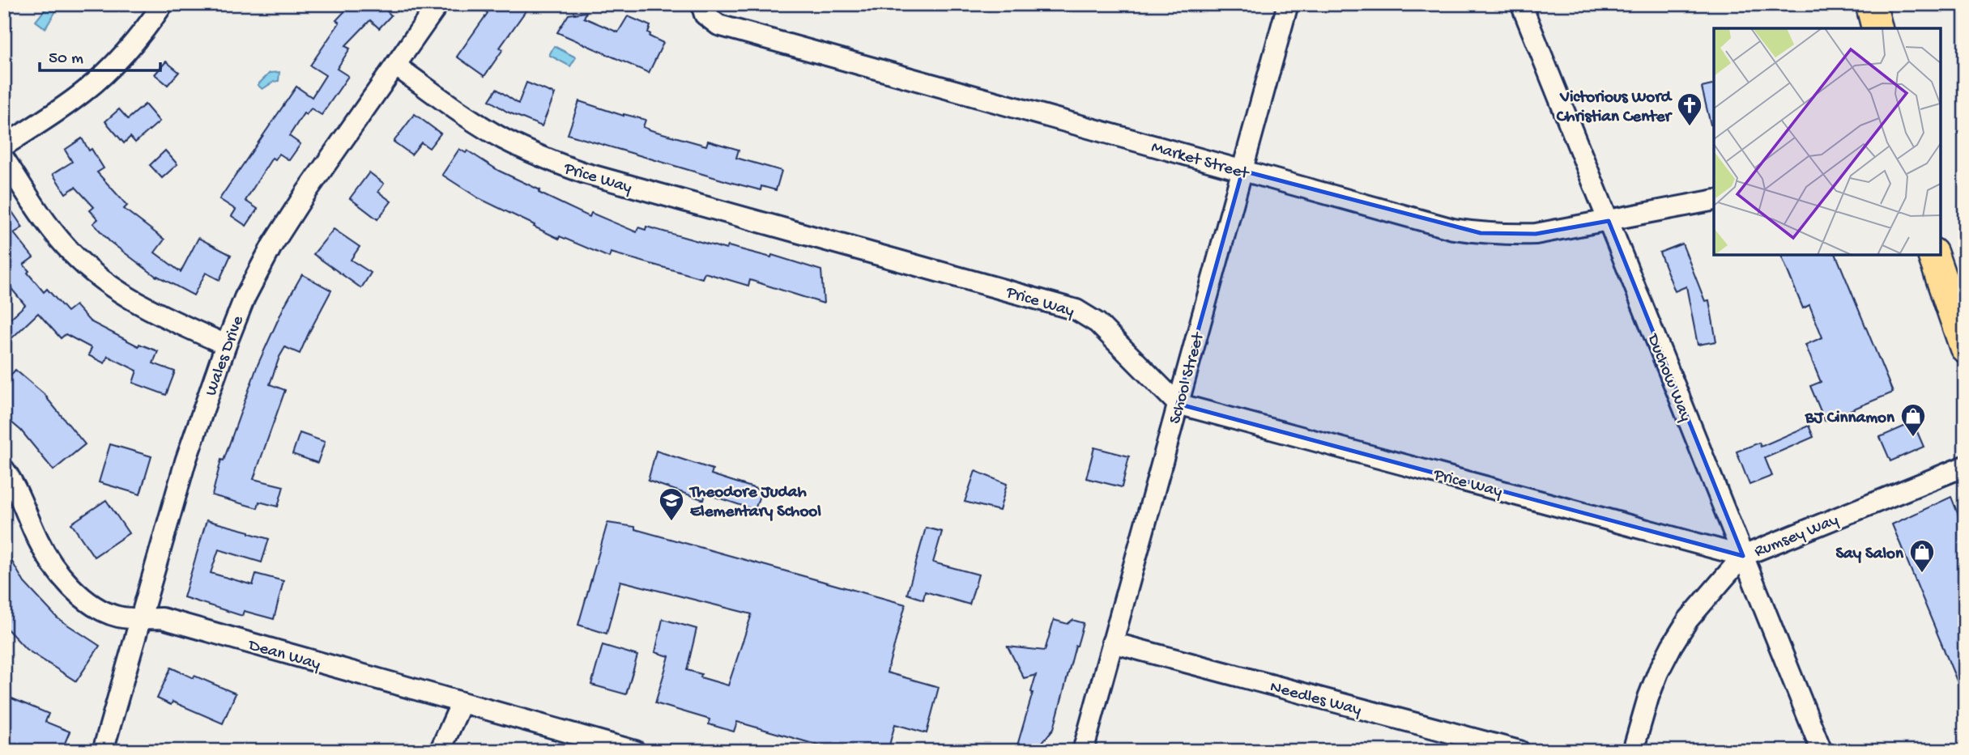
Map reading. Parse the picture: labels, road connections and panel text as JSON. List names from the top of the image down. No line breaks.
{"streets":{"street":["Market Street","Price Way","Wales Drive","Duchow Way","School Street","Rumsey Way","Dean Way","Needles Way"]},"crossings":[["Market Street","Duchow Way"],["Market Street","School Street"],["Price Way","Wales Drive"],["Price Way","Duchow Way"],["Price Way","School Street"],["Price Way","Rumsey Way"],["Wales Drive","Dean Way"],["Duchow Way","Rumsey Way"],["School Street","Needles Way"]],"places":{"church":["Victorious Word Christian Center"],"shop":["BJ Cinnamon","Say Salon"],"school or university":["Theodore Judah Elementary School"]},"scale_bar":"50 m"}
